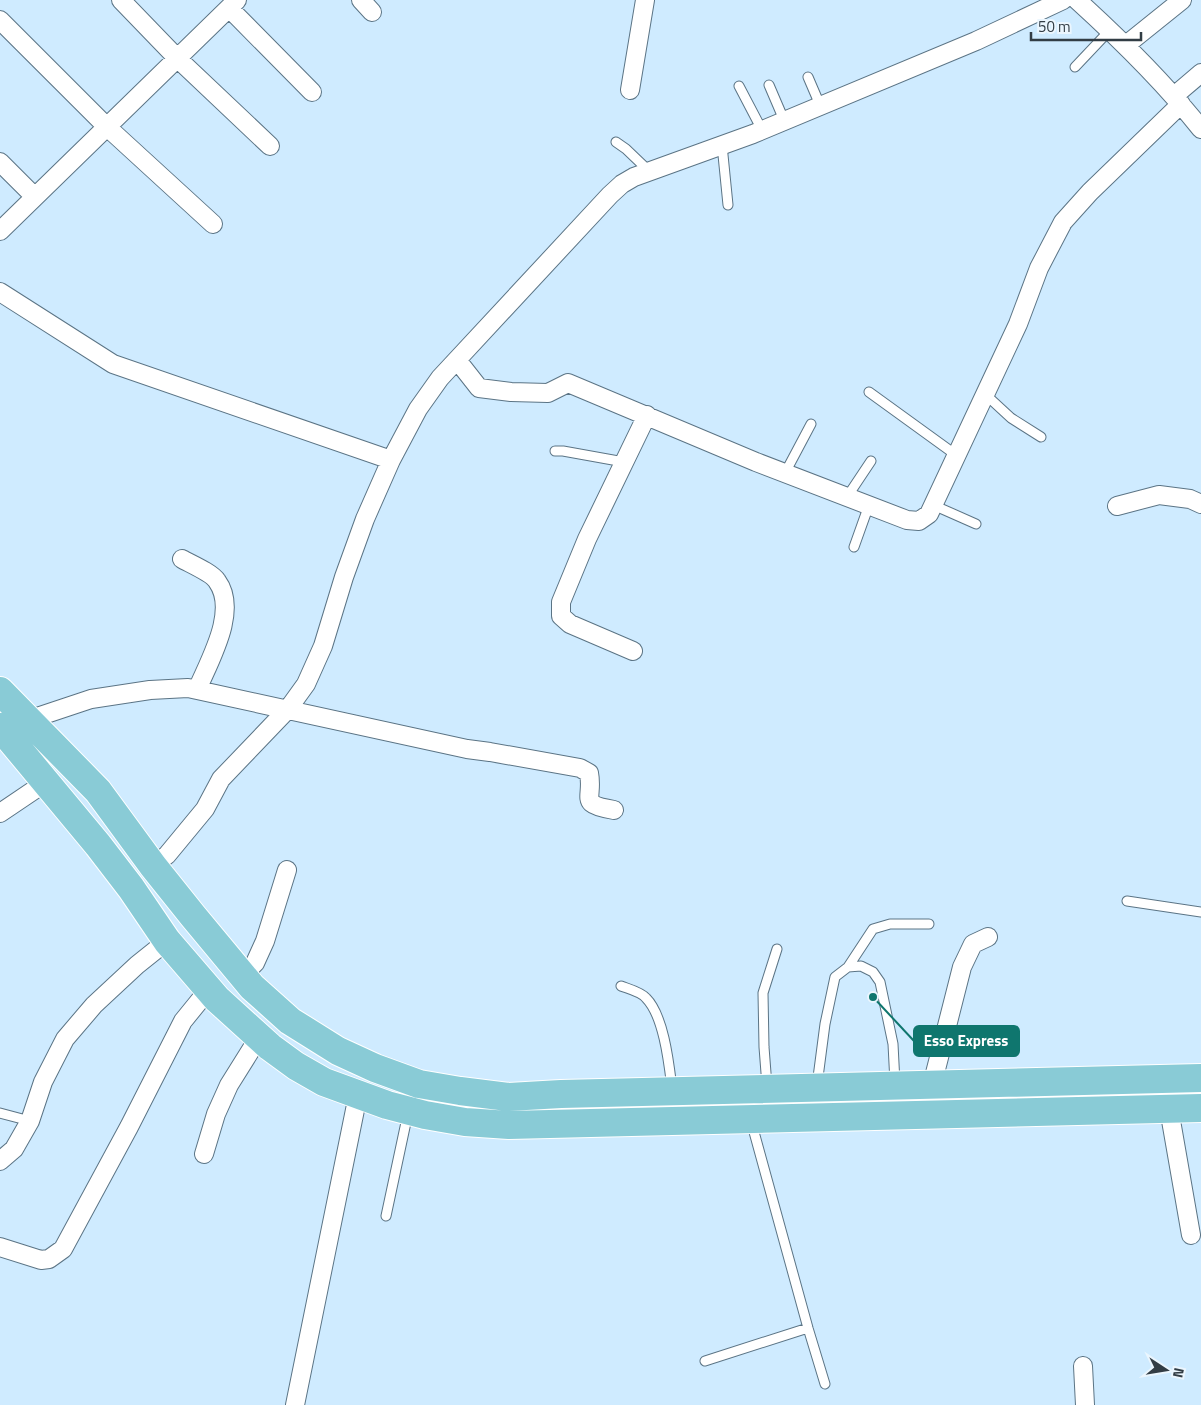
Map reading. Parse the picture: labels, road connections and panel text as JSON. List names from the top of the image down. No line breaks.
{"places":["Esso Express"],"scale_bar":"50 m","north":"right"}
